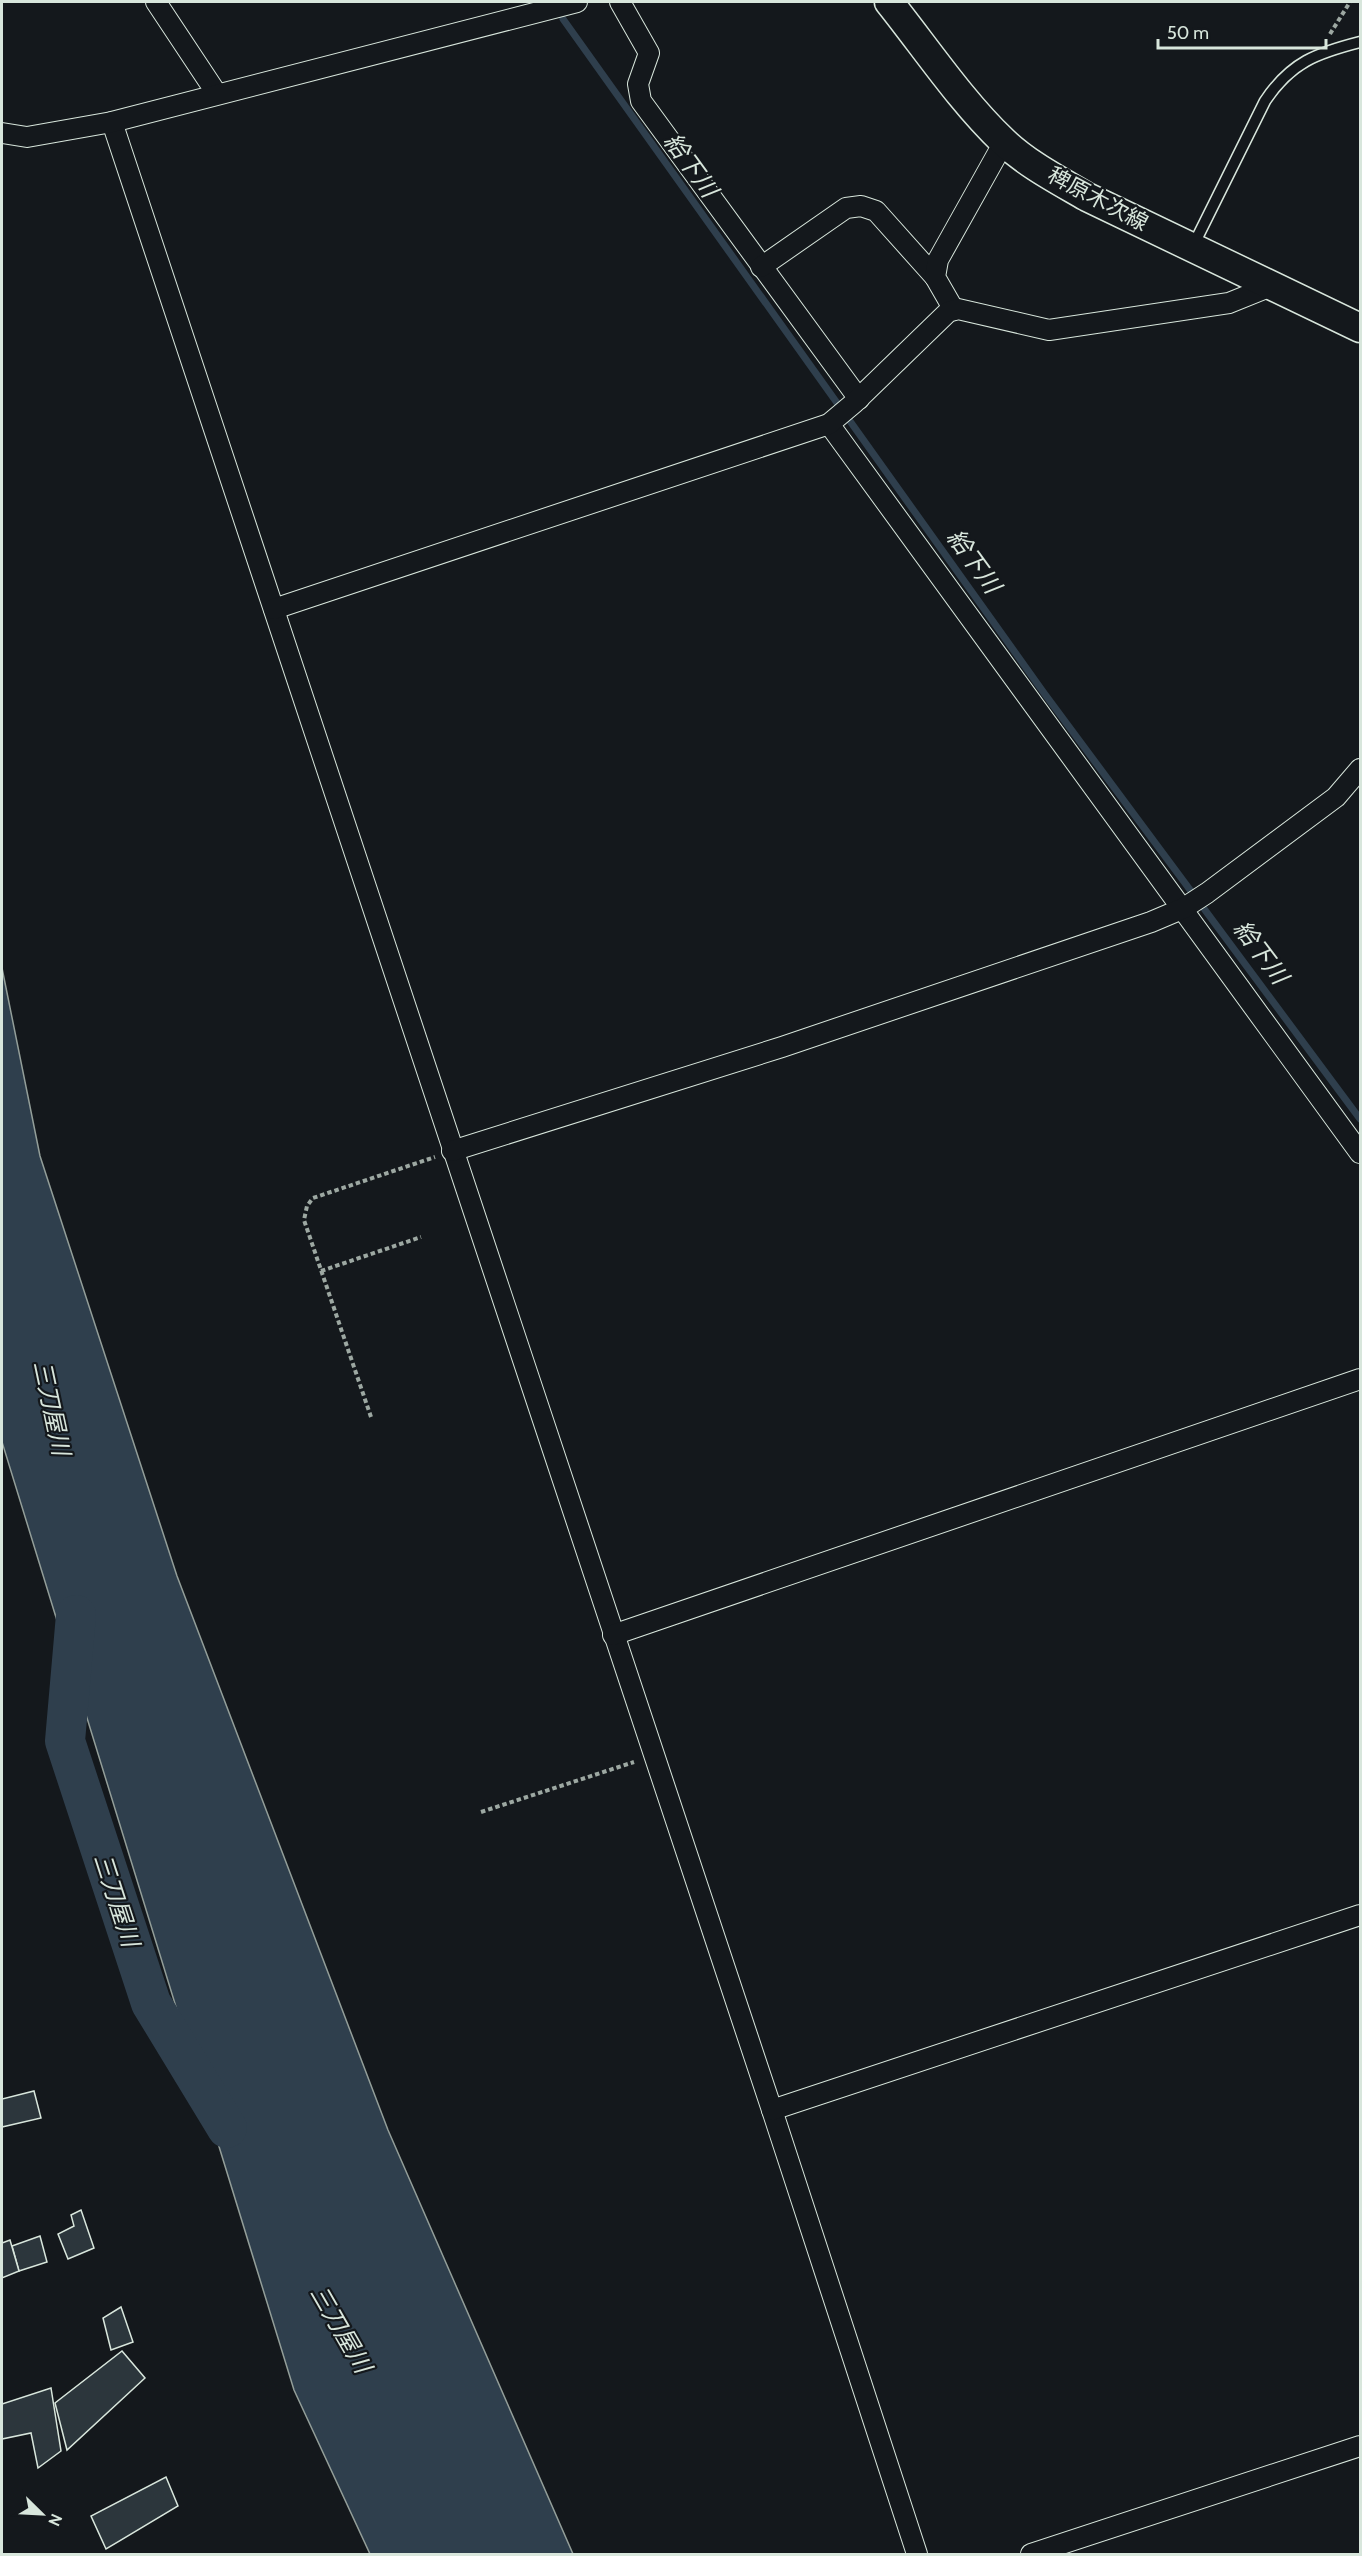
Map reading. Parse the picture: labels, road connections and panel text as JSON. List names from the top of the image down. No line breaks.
{"streets":{"main road":["稗原木次線"]},"water":["給下川","三刀屋川"],"scale_bar":"50 m","north":"bottom right"}
